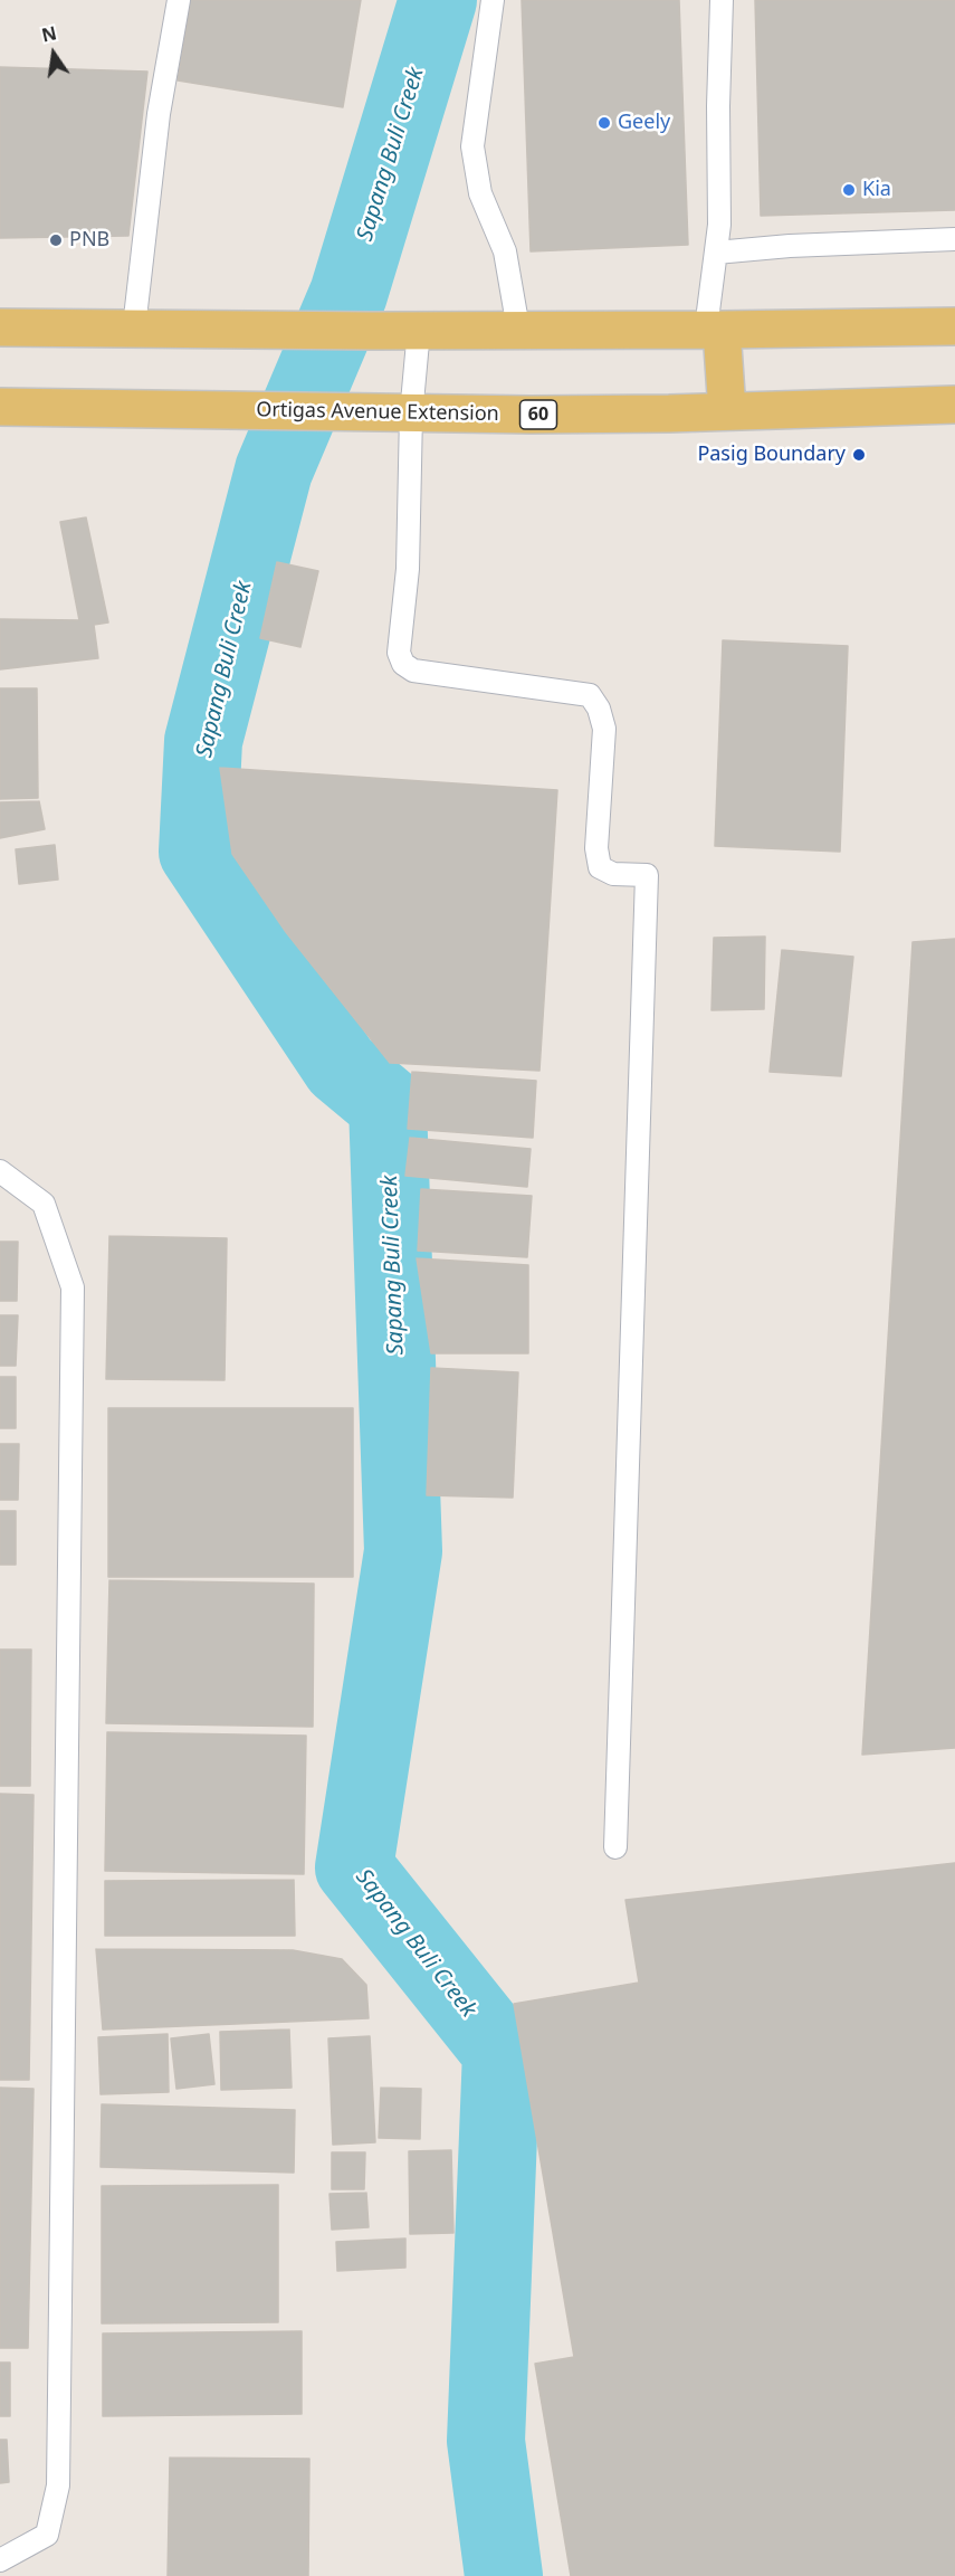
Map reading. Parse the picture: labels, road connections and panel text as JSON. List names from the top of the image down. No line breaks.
{"streets":{"main road":["Ortigas Avenue Extension","60"]},"water":["Sapang Buli Creek"],"places":["Geely","Kia","PNB","Pasig Boundary"],"north":"top"}
